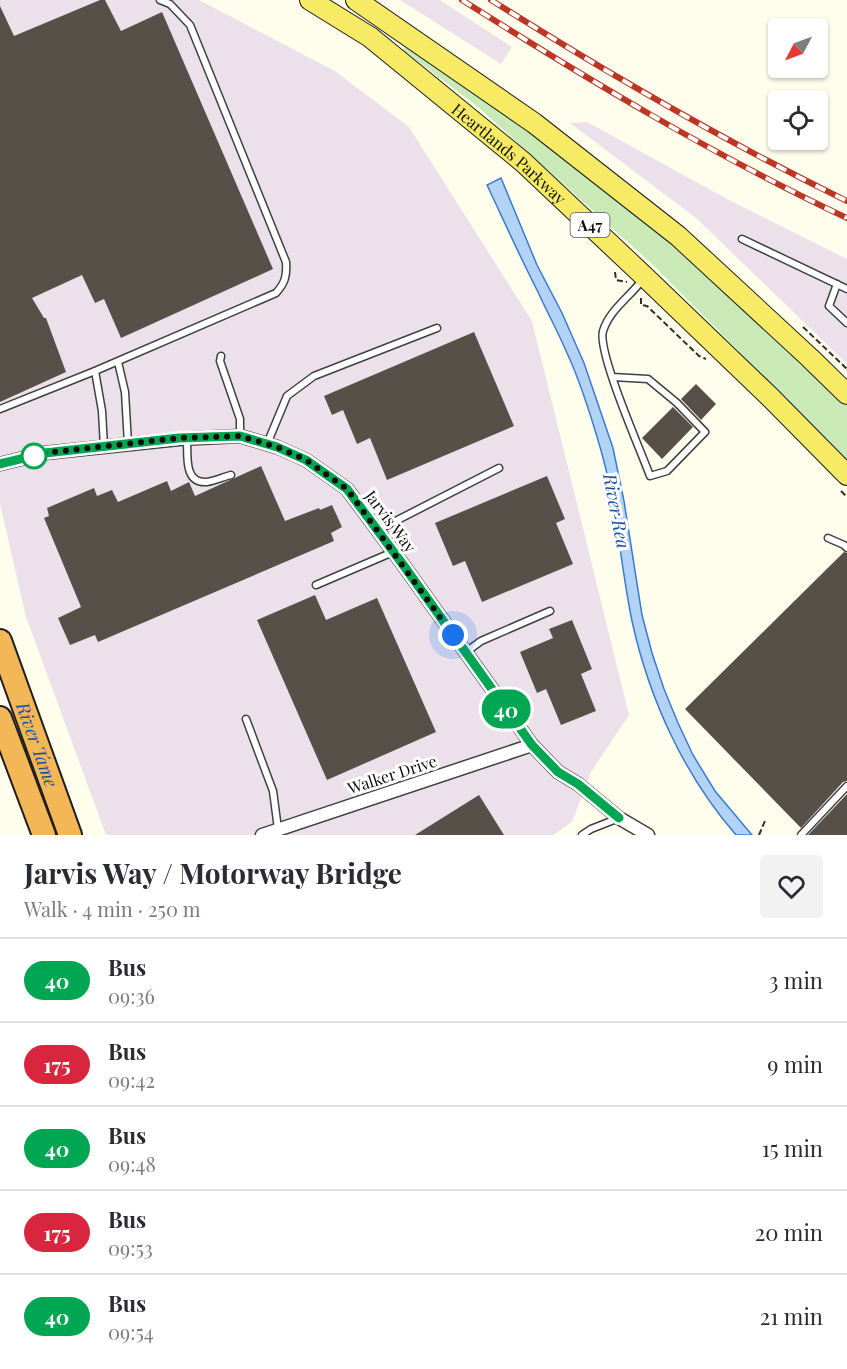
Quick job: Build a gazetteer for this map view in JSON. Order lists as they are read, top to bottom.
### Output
{
  "streets": {
    "main road": ["Heartlands Parkway", "A47"],
    "street": ["Jarvis Way", "Walker Drive"]
  },
  "crossings": [
    ["Jarvis Way", "Walker Drive"]
  ],
  "water": ["River Rea", "River Tame"],
  "lines": ["bus line 40"],
  "north": "bottom left",
  "page": {
    "on_map": "40",
    "heading": ["Jarvis Way / Motorway Bridge", "Walk · 4 min · 250 m"],
    "list": [
      {
        "mark": "40",
        "name": "Bus",
        "note": "09:36",
        "value": "3 min"
      },
      {
        "mark": "175",
        "name": "Bus",
        "note": "09:42",
        "value": "9 min"
      },
      {
        "mark": "40",
        "name": "Bus",
        "note": "09:48",
        "value": "15 min"
      },
      {
        "mark": "175",
        "name": "Bus",
        "note": "09:53",
        "value": "20 min"
      },
      {
        "mark": "40",
        "name": "Bus",
        "note": "09:54",
        "value": "21 min"
      }
    ]
  }
}
